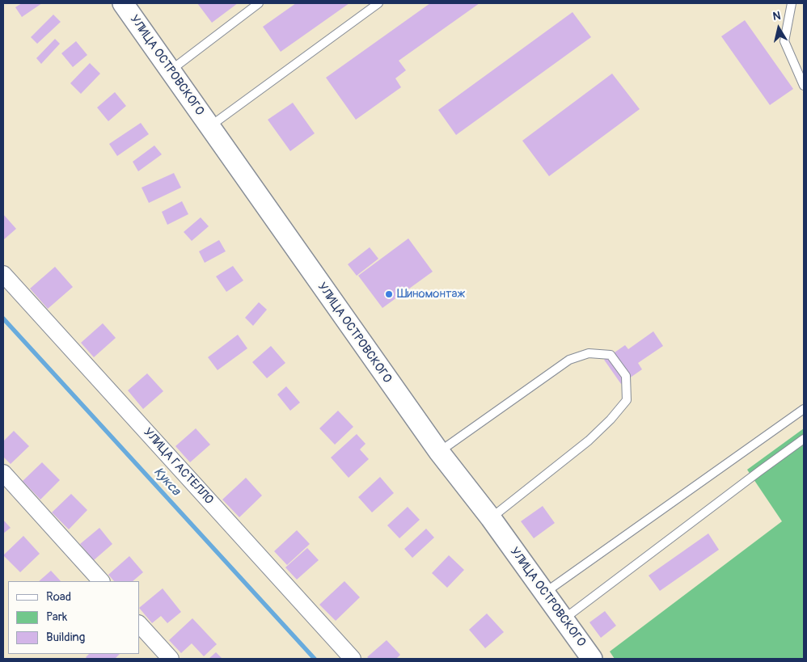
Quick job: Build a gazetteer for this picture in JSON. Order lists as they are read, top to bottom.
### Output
{
  "streets": {
    "street": ["УЛИЦА ОСТРОВСКОГО", "УЛИЦА ГАСТЕЛЛО"]
  },
  "water": ["Кукса"],
  "places": ["Шиномонтаж"],
  "legend": ["Road", "Park", "Building"],
  "north": "top"
}
